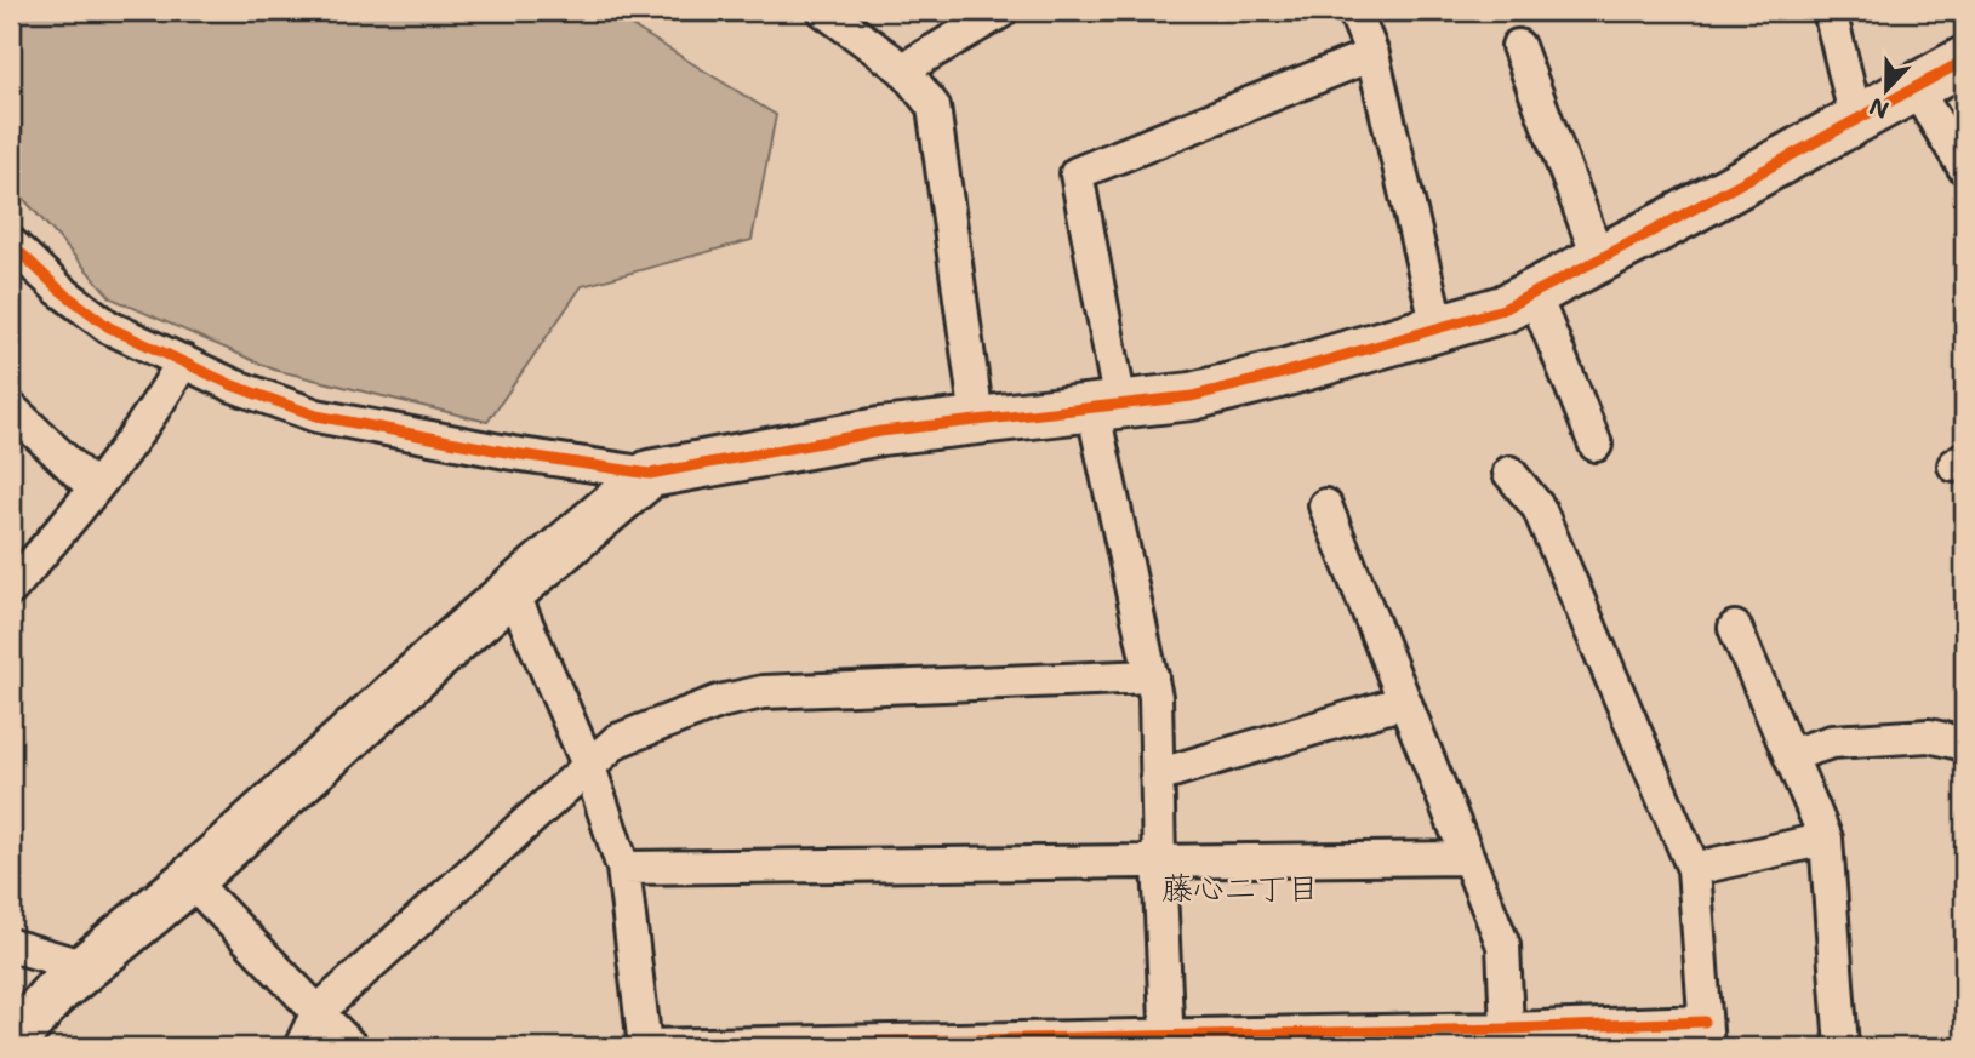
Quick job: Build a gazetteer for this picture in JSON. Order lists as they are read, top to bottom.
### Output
{
  "districts": ["藤心二丁目"],
  "north": "bottom"
}
